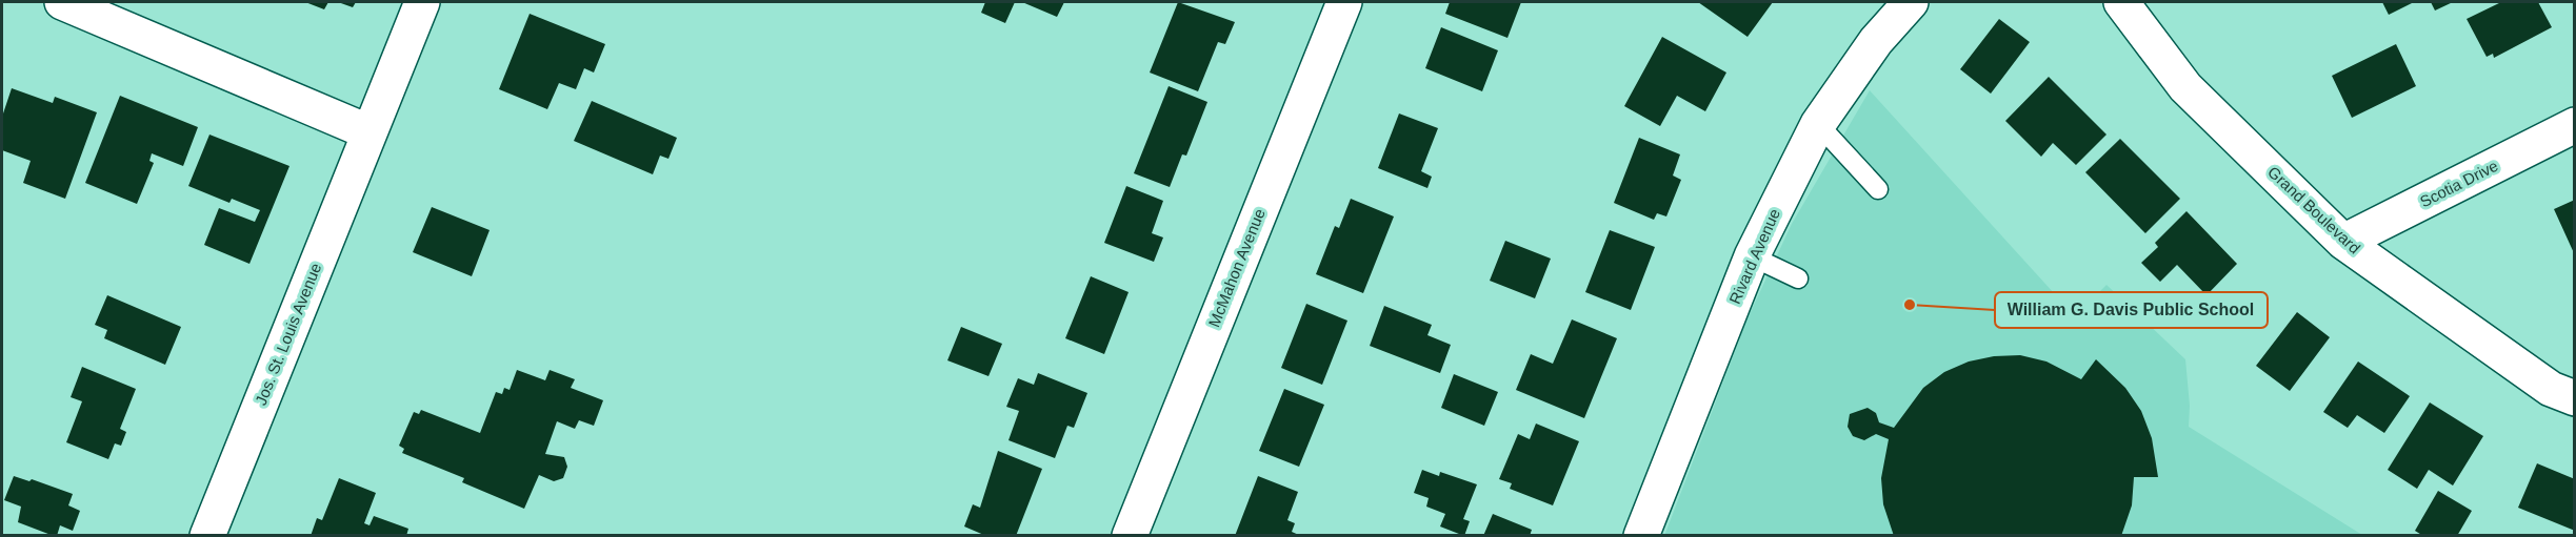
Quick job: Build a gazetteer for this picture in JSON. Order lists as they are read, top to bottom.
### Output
{
  "streets": {
    "street": [
      "Scotia Drive",
      "Grand Boulevard",
      "Rivard Avenue",
      "McMahon Avenue",
      "Jos. St. Louis Avenue"
    ]
  },
  "crossings": [
    ["Scotia Drive", "Grand Boulevard"]
  ],
  "places": ["William G. Davis Public School"]
}
